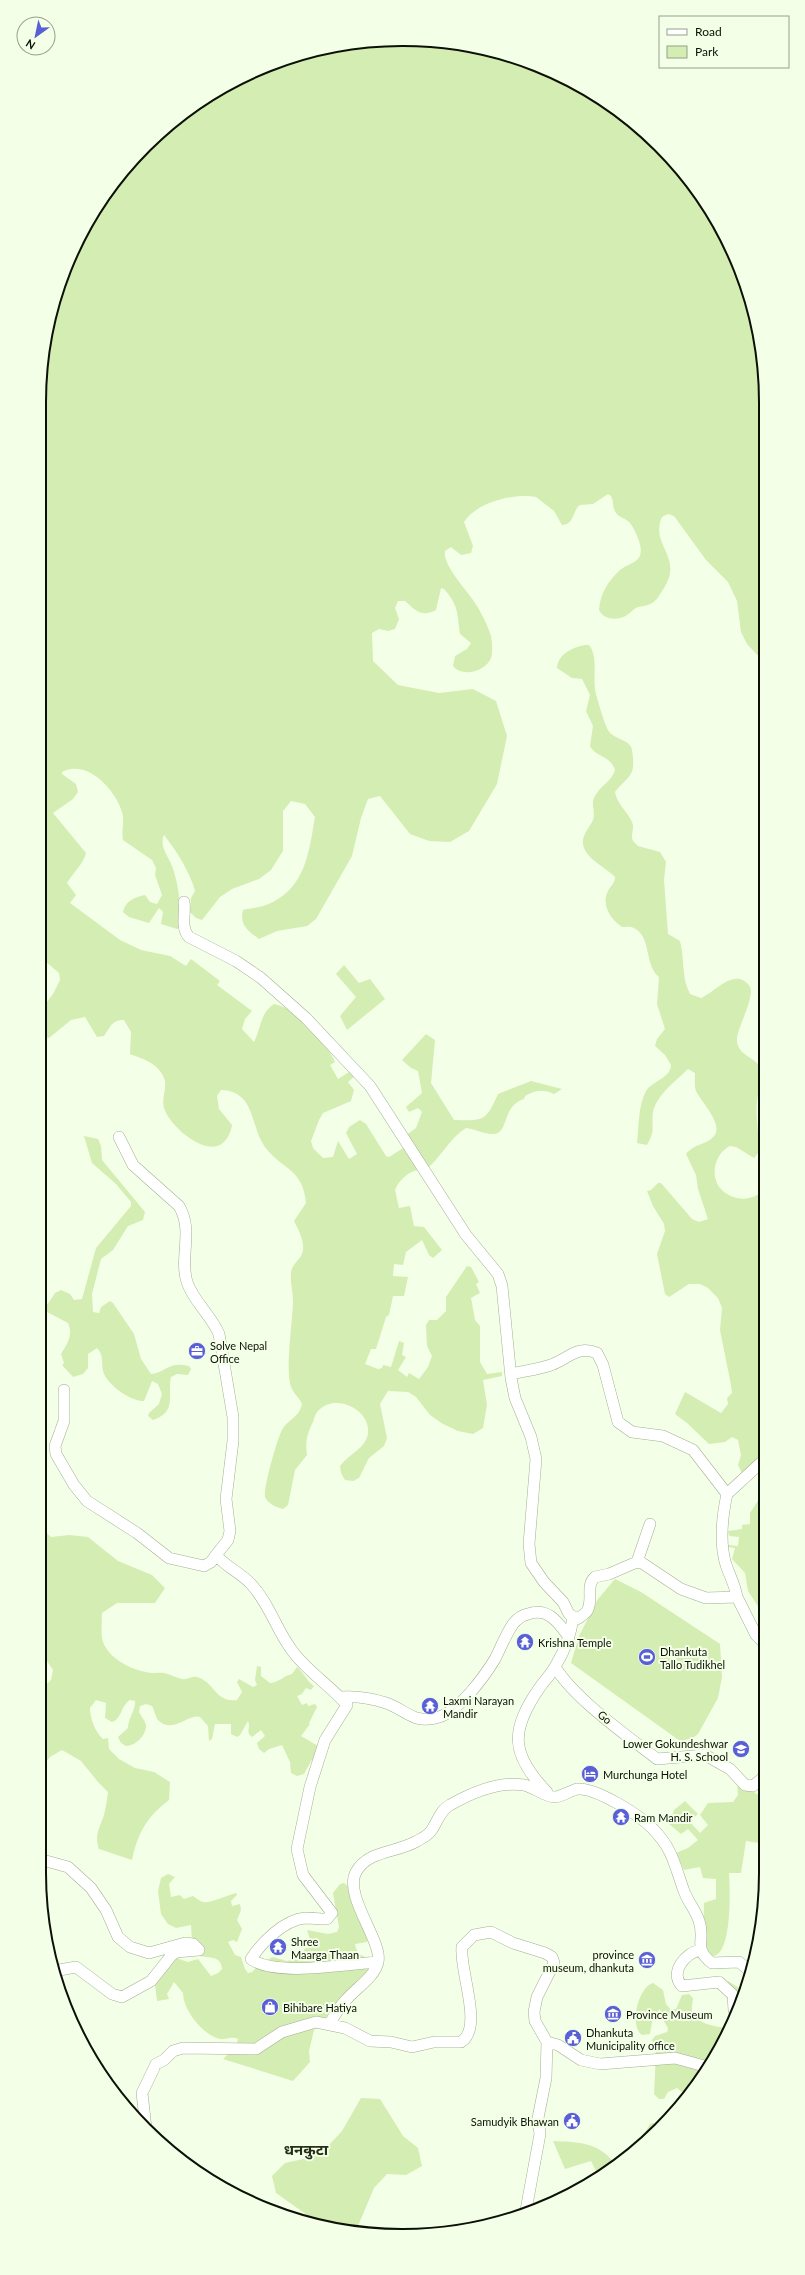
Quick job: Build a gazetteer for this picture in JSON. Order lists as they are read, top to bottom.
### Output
{
  "streets": {
    "street": ["Go"]
  },
  "districts": ["धनकुटा"],
  "places": {
    "office": ["Solve Nepal Office"],
    "temple": [
      "Krishna Temple",
      "Laxmi Narayan Mandir",
      "Ram Mandir",
      "Shree Maarga Thaan"
    ],
    "sports": ["Dhankuta Tallo Tudikhel"],
    "school or university": ["Lower Gokundeshwar H. S. School"],
    "hotel": ["Murchunga Hotel"],
    "museum": ["province museum, dhankuta", "Province Museum"],
    "shop": ["Bihibare Hatiya"],
    "public building": ["Dhankuta Municipality office", "Samudyik Bhawan"]
  },
  "legend": ["Road", "Park"],
  "north": "bottom left"
}
